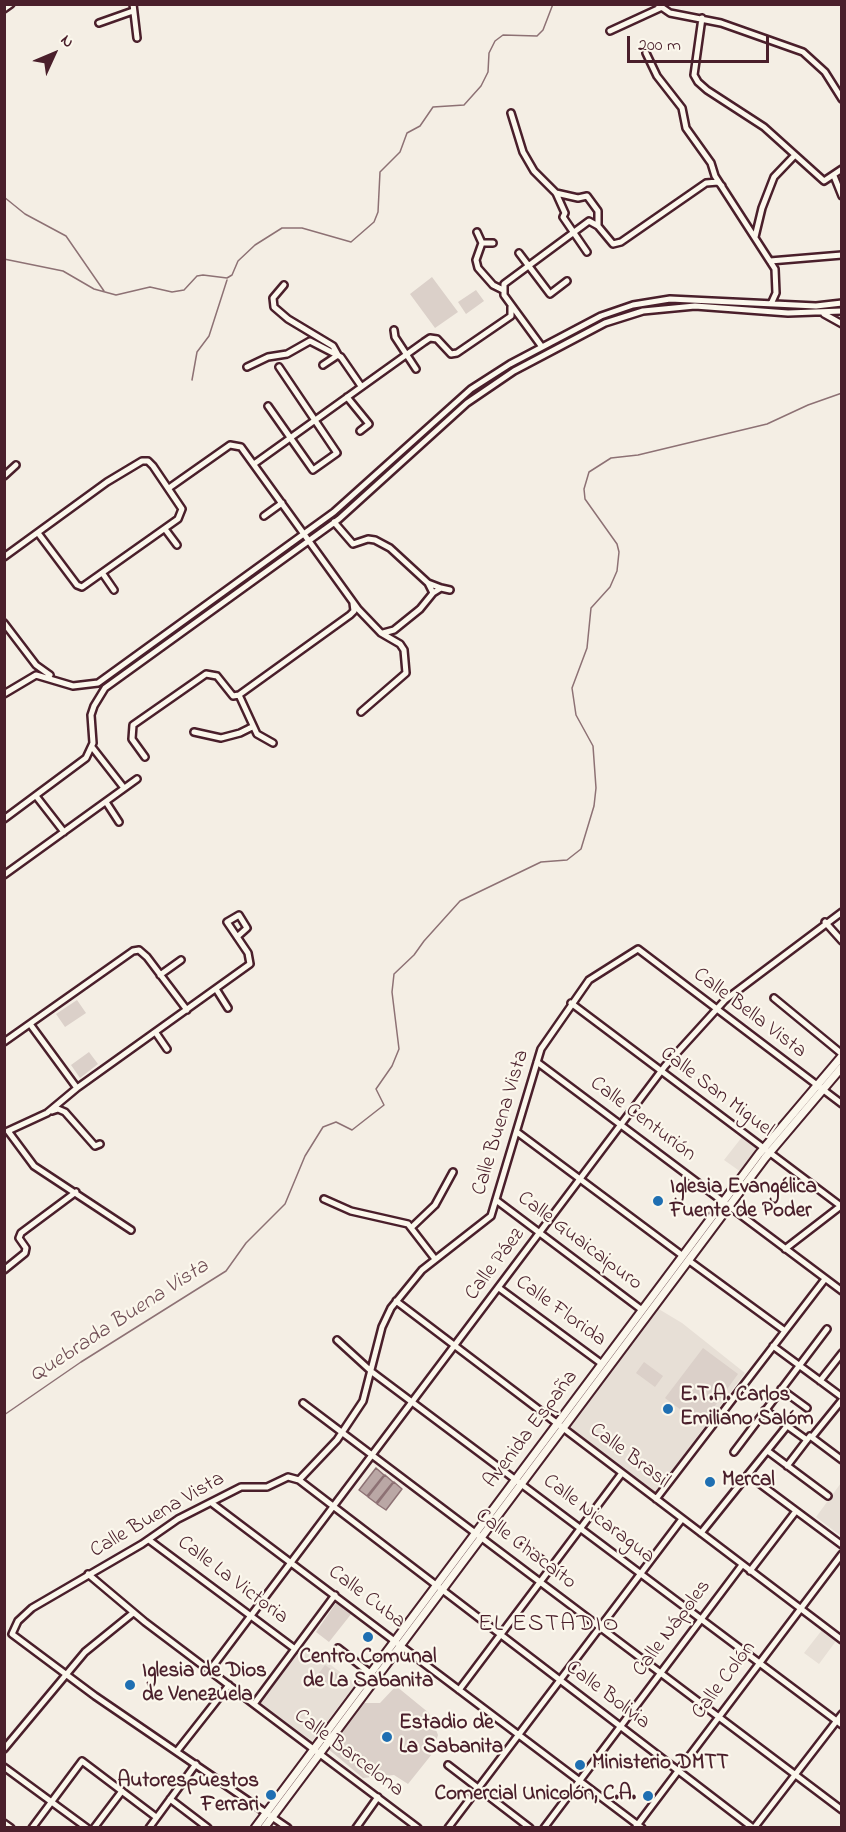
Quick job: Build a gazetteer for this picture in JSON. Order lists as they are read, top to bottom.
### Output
{
  "streets": {
    "main road": ["Avenida España"],
    "street": [
      "Calle Bella Vista",
      "Calle San Miguel",
      "Calle Centurión",
      "Calle Buena Vista",
      "Calle Guaicaipuro",
      "Calle Páez",
      "Calle Florida",
      "Calle Brasil",
      "Calle Nicaragua",
      "Calle Chacaíto",
      "Calle La Victoria",
      "Calle Cuba",
      "Calle Nápoles",
      "Calle Colón",
      "Calle Bolivia",
      "Calle Barcelona"
    ]
  },
  "crossings": [
    ["Calle Bella Vista", "Calle Buena Vista"],
    ["Calle Bella Vista", "Calle Páez"],
    ["Calle Bella Vista", "Avenida España"],
    ["Calle San Miguel", "Calle Buena Vista"],
    ["Calle San Miguel", "Calle Páez"],
    ["Calle San Miguel", "Avenida España"],
    ["Calle Centurión", "Calle Buena Vista"],
    ["Calle Centurión", "Calle Páez"],
    ["Calle Centurión", "Avenida España"],
    ["Calle Buena Vista", "Calle Guaicaipuro"],
    ["Calle Buena Vista", "Calle Brasil"],
    ["Calle Buena Vista", "Calle Nicaragua"],
    ["Calle Buena Vista", "Calle Chacaíto"],
    ["Calle Buena Vista", "Calle La Victoria"],
    ["Calle Buena Vista", "Calle Cuba"],
    ["Calle Buena Vista", "Calle Bolivia"],
    ["Calle Buena Vista", "Calle Barcelona"],
    ["Calle Guaicaipuro", "Calle Páez"],
    ["Calle Guaicaipuro", "Avenida España"],
    ["Calle Páez", "Calle Florida"],
    ["Calle Páez", "Calle Brasil"],
    ["Calle Páez", "Calle Nicaragua"],
    ["Calle Páez", "Calle Chacaíto"],
    ["Calle Páez", "Calle La Victoria"],
    ["Calle Páez", "Calle Cuba"],
    ["Calle Páez", "Calle Bolivia"],
    ["Calle Páez", "Calle Barcelona"],
    ["Calle Florida", "Avenida España"],
    ["Avenida España", "Calle Brasil"],
    ["Avenida España", "Calle Nicaragua"],
    ["Avenida España", "Calle Chacaíto"],
    ["Avenida España", "Calle Cuba"],
    ["Avenida España", "Calle Bolivia"],
    ["Avenida España", "Calle Barcelona"],
    ["Calle Brasil", "Calle Nápoles"],
    ["Calle Brasil", "Calle Colón"],
    ["Calle Nicaragua", "Calle Nápoles"],
    ["Calle Nicaragua", "Calle Colón"],
    ["Calle Chacaíto", "Calle Nápoles"],
    ["Calle Chacaíto", "Calle Colón"],
    ["Calle Cuba", "Calle Nápoles"],
    ["Calle Cuba", "Calle Colón"],
    ["Calle Nápoles", "Calle Bolivia"],
    ["Calle Colón", "Calle Bolivia"]
  ],
  "districts": ["EL ESTADIO"],
  "water": ["Quebrada Buena Vista"],
  "places": [
    "Iglesia Evangélica Fuente de Poder",
    "E.T.A. Carlos Emiliano Salóm",
    "Mercal",
    "Centro Comunal de La Sabanita",
    "Iglesia de Dios de Venezuela",
    "Estadio de La Sabanita",
    "Ministerio DMTT",
    "Autorespuestos Ferrari",
    "Comercial Unicolón, C.A."
  ],
  "scale_bar": "200 m",
  "north": "top right"
}
